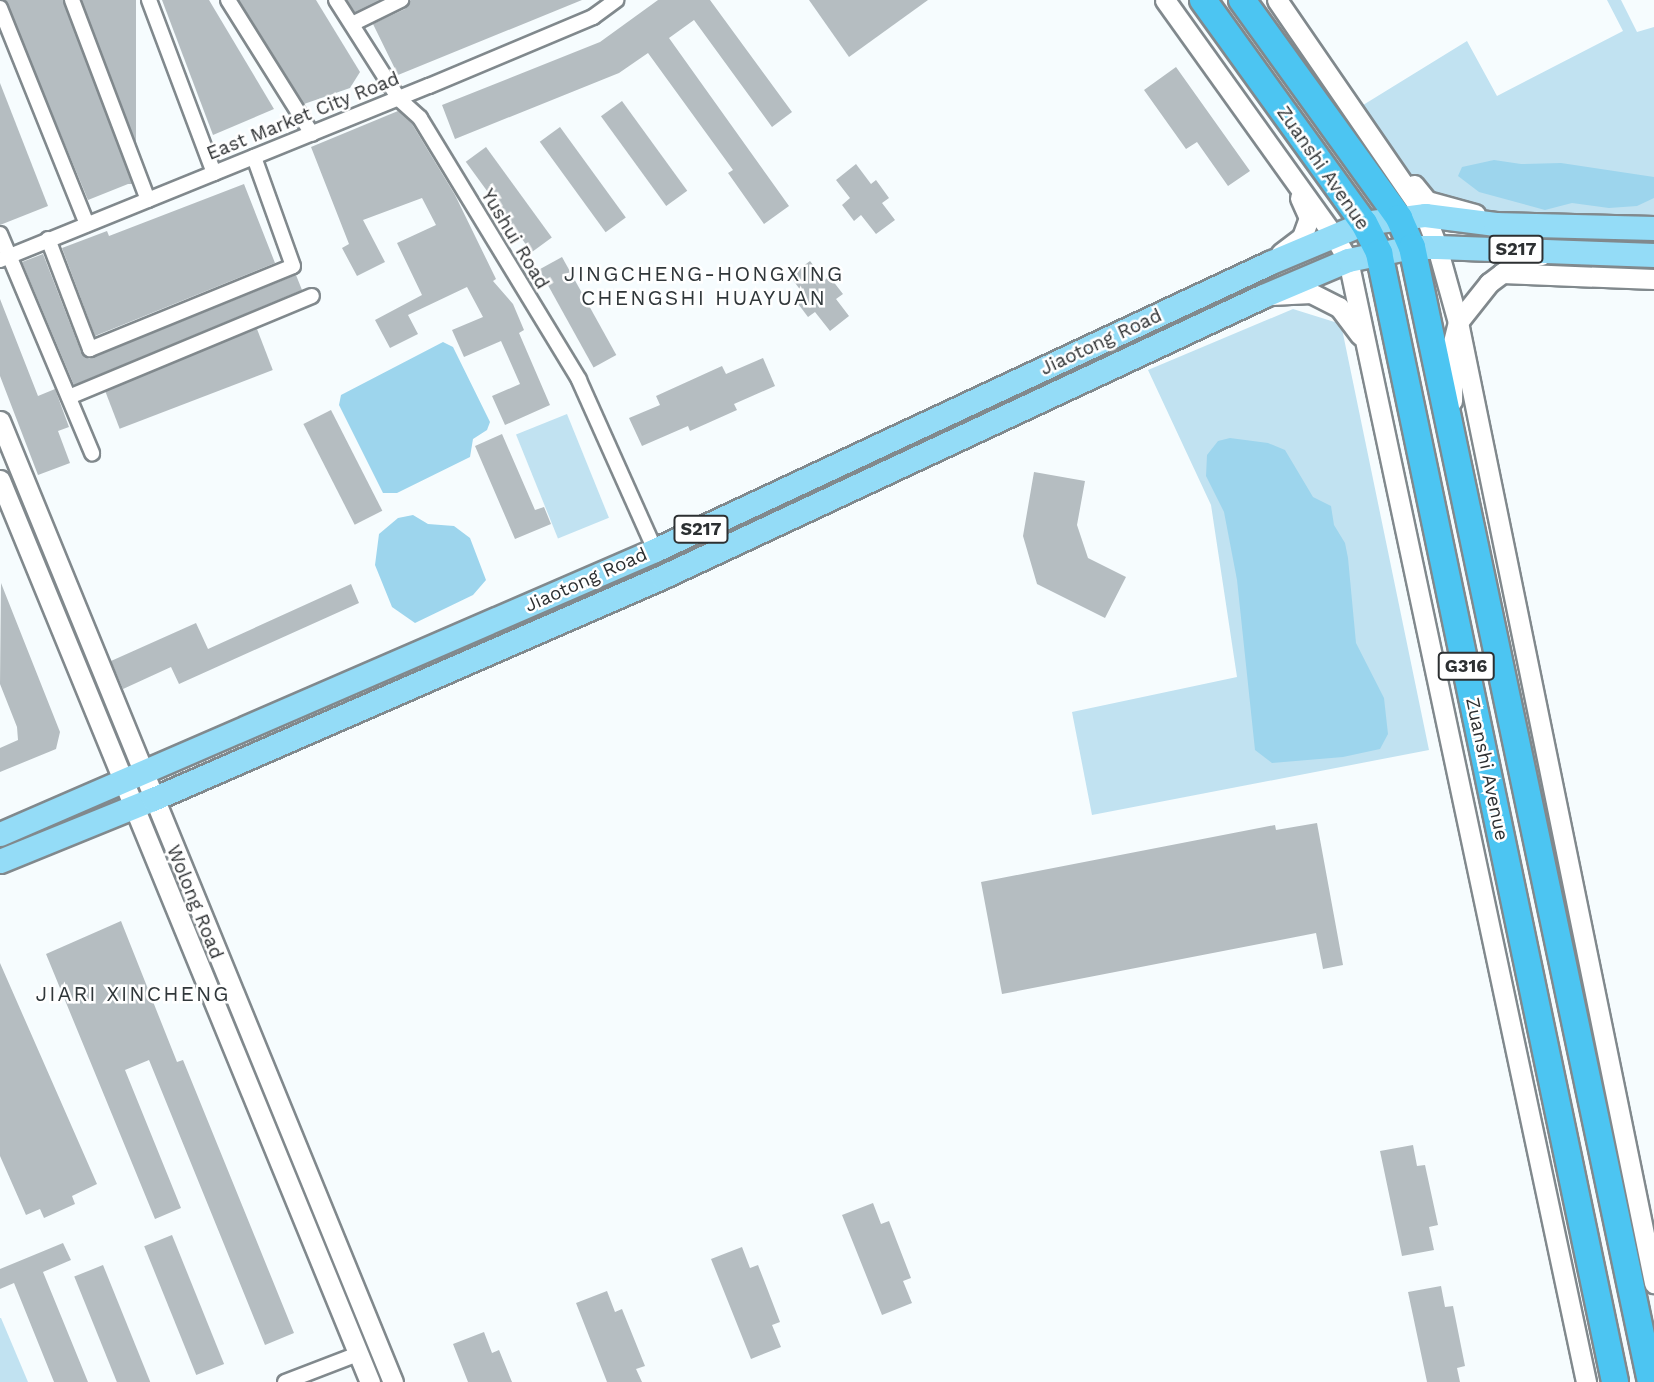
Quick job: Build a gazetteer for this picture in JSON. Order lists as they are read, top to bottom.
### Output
{
  "streets": {
    "highway": ["Zuanshi Avenue", "G316"],
    "main road": ["S217", "Jiaotong Road"],
    "street": ["East Market City Road", "Yushui Road", "Wolong Road"]
  },
  "crossings": [
    ["East Market City Road", "Yushui Road"],
    ["Zuanshi Avenue", "S217"],
    ["Zuanshi Avenue", "Jiaotong Road"],
    ["Yushui Road", "Jiaotong Road"],
    ["S217", "Jiaotong Road"],
    ["Jiaotong Road", "Wolong Road"]
  ],
  "districts": ["JINGCHENG-HONGXING CHENGSHI HUAYUAN", "JIARI XINCHENG"]
}
